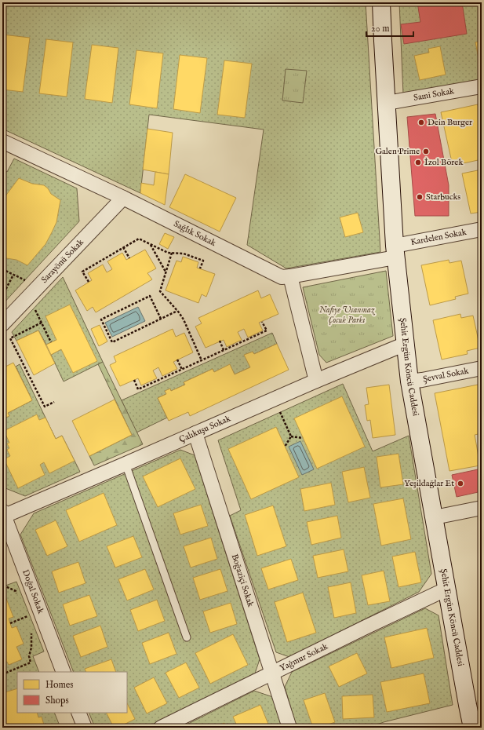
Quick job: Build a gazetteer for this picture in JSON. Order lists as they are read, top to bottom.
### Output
{
  "streets": {
    "street": [
      "Sami Sokak",
      "Sağlık Sokak",
      "Kardelen Sokak",
      "Sarayönü Sokak",
      "Şehit Ergün Köncü Caddesi",
      "Şevval Sokak",
      "Çalıkuşu Sokak",
      "Boğaziçi Sokak",
      "Doğal Sokak",
      "Yağmur Sokak"
    ]
  },
  "crossings": [
    ["Sami Sokak", "Şehit Ergün Köncü Caddesi"],
    ["Sağlık Sokak", "Kardelen Sokak"],
    ["Sağlık Sokak", "Sarayönü Sokak"],
    ["Sağlık Sokak", "Şehit Ergün Köncü Caddesi"],
    ["Kardelen Sokak", "Şehit Ergün Köncü Caddesi"],
    ["Şehit Ergün Köncü Caddesi", "Şevval Sokak"],
    ["Şehit Ergün Köncü Caddesi", "Çalıkuşu Sokak"],
    ["Şehit Ergün Köncü Caddesi", "Yağmur Sokak"],
    ["Çalıkuşu Sokak", "Boğaziçi Sokak"],
    ["Çalıkuşu Sokak", "Doğal Sokak"],
    ["Boğaziçi Sokak", "Yağmur Sokak"]
  ],
  "parks": ["Nafiye Usanmaz Çocuk Parkı"],
  "places": [
    "Dein Burger",
    "Galen Prime",
    "İzol Börek",
    "Starbucks",
    "Yeşildağlar Et"
  ],
  "legend": ["Homes", "Shops"],
  "scale_bar": "20 m"
}
